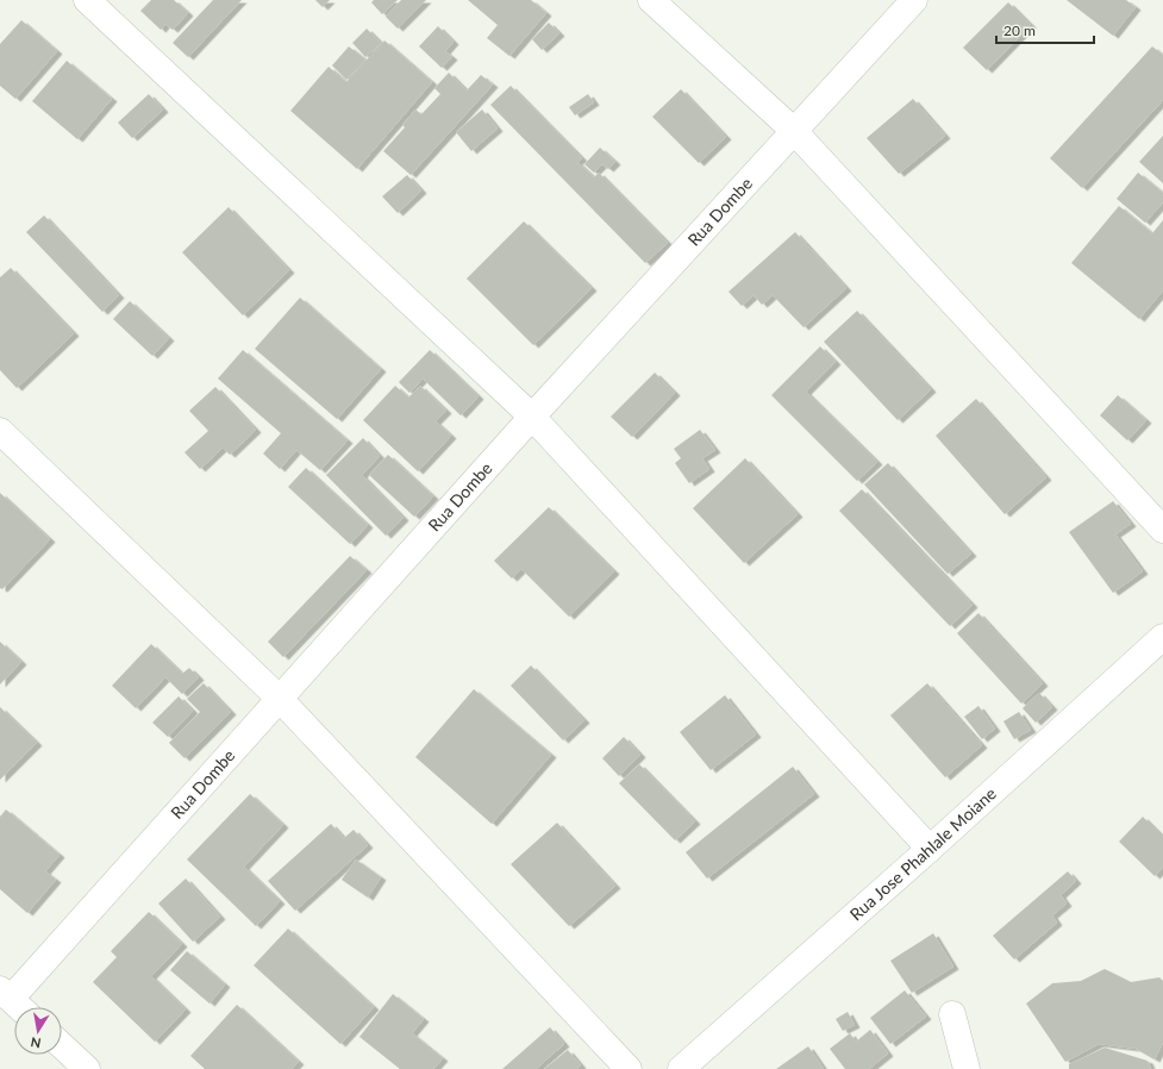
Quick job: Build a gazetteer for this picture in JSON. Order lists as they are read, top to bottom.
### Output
{
  "streets": {
    "street": ["Rua Dombe", "Rua Jose Phahlale Moiane"]
  },
  "scale_bar": "20 m",
  "north": "bottom"
}
